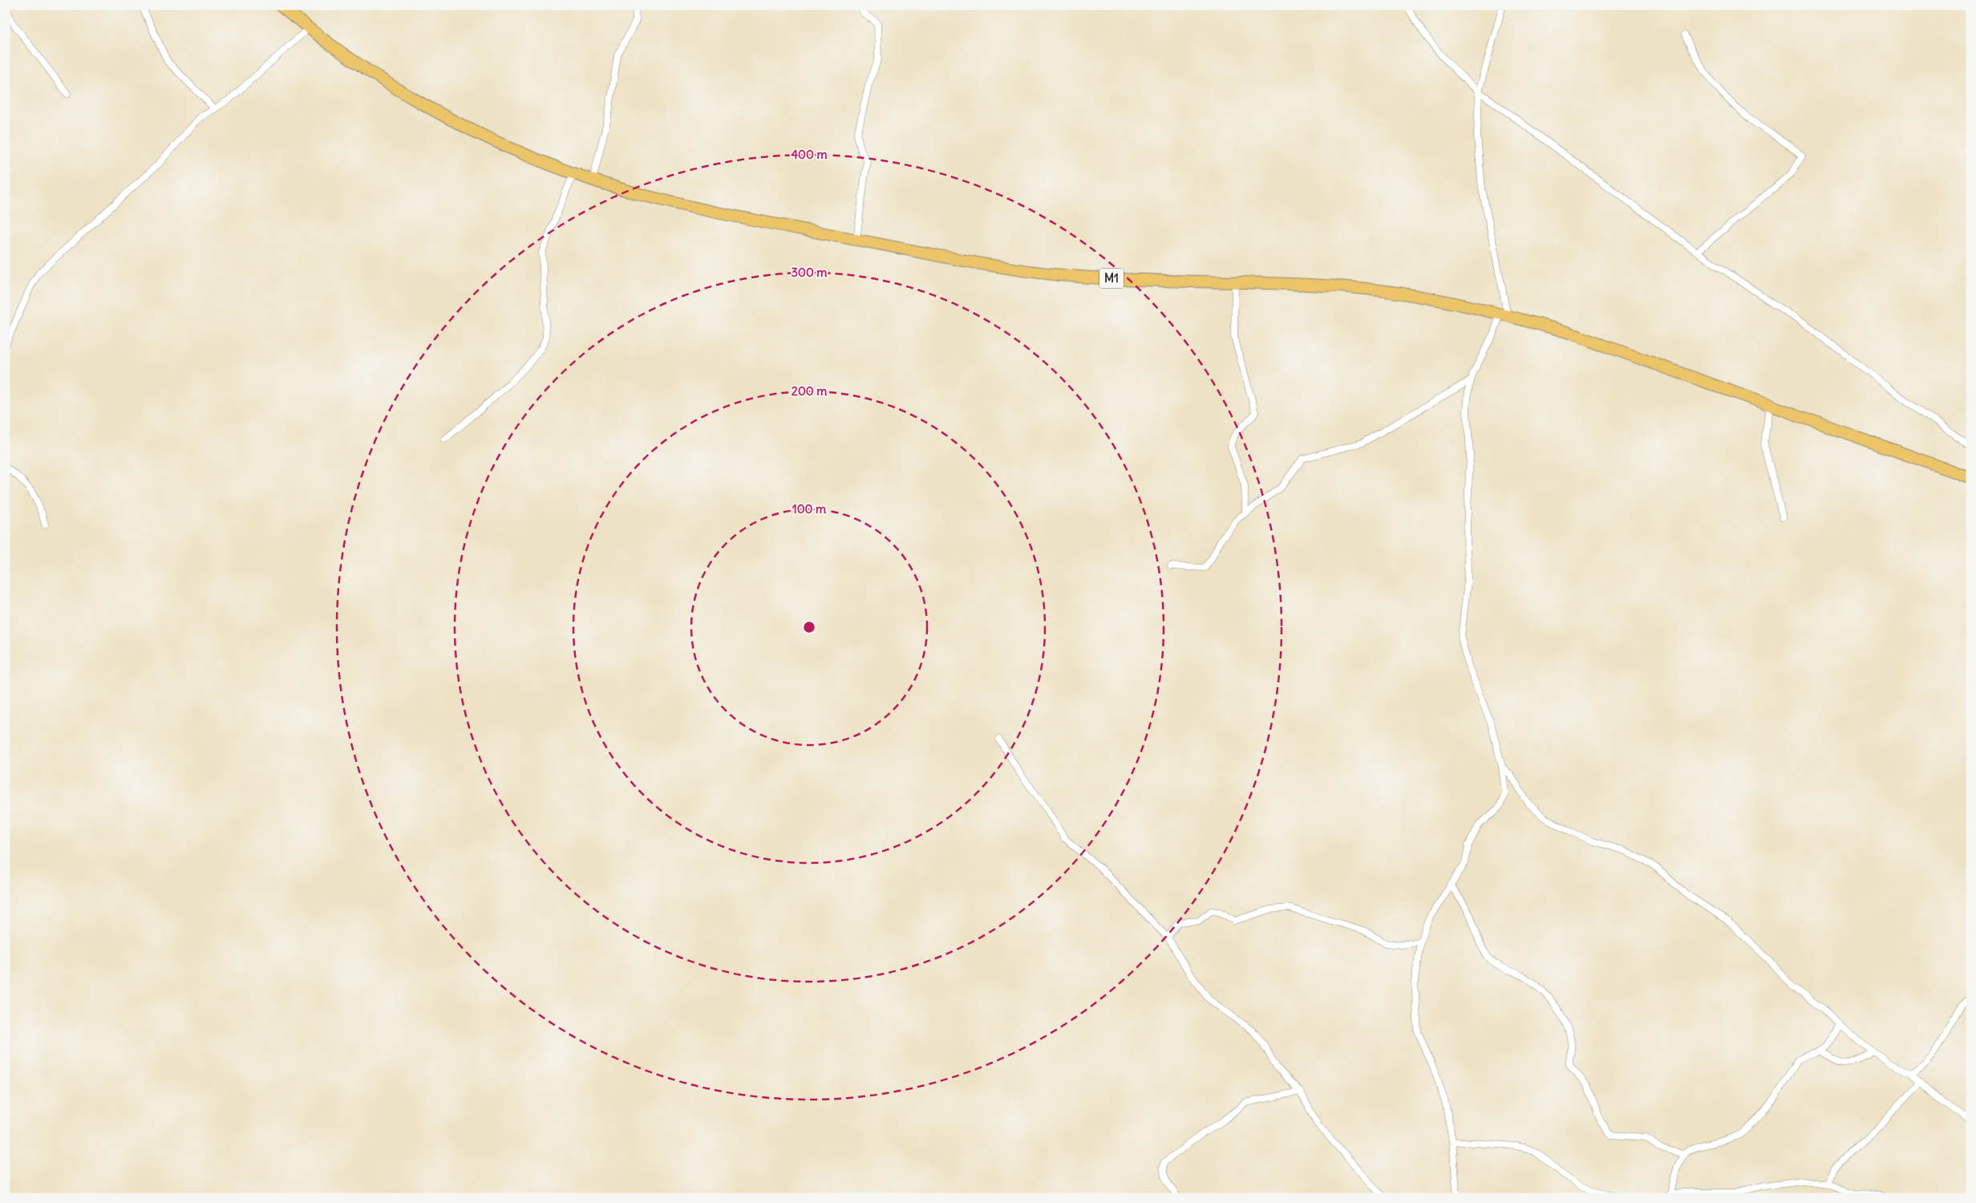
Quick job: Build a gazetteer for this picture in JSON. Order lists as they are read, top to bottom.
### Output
{
  "streets": {
    "highway": ["M1"]
  },
  "rings": [
    "400 m",
    "300 m",
    "200 m",
    "100 m"
  ]
}
